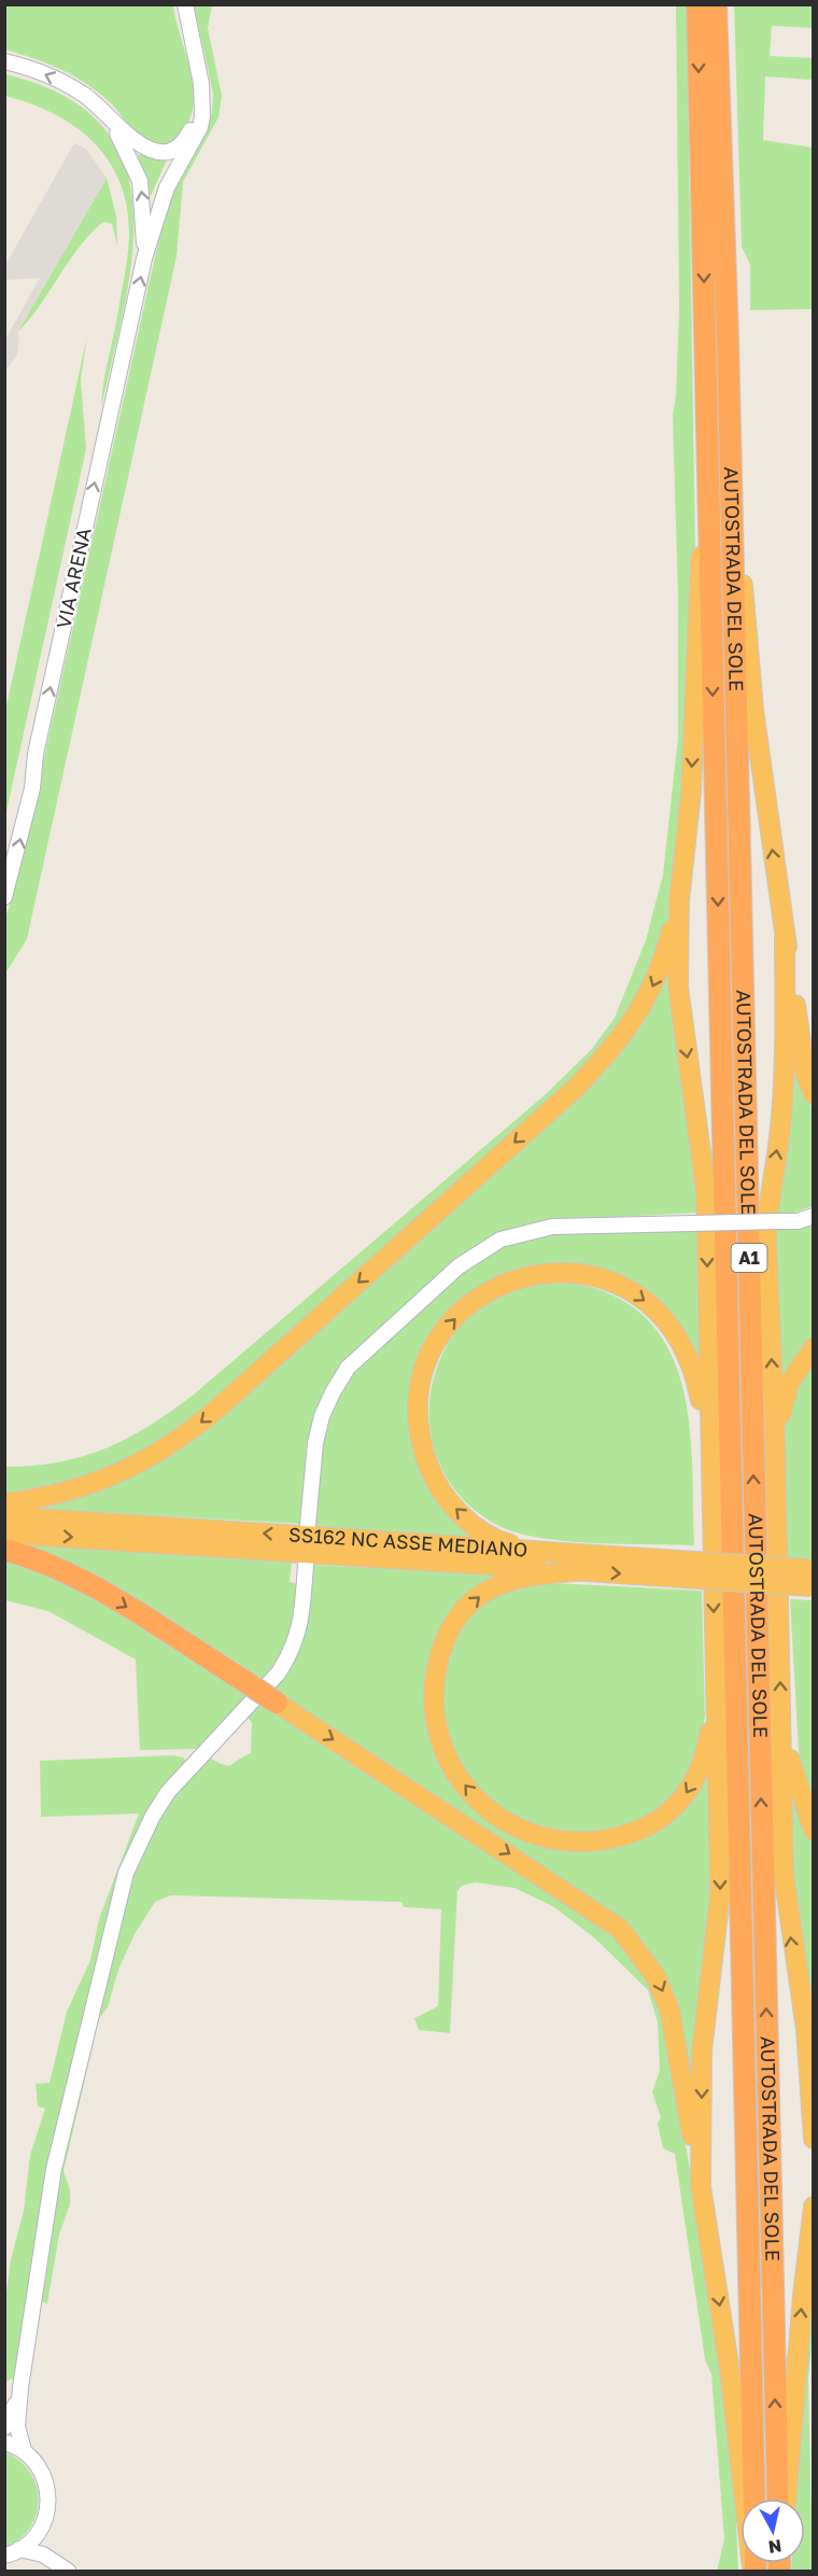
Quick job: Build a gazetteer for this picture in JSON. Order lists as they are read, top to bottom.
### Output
{
  "streets": {
    "highway": ["AUTOSTRADA DEL SOLE", "A1", "SS162 NC ASSE MEDIANO"],
    "street": ["VIA ARENA"]
  },
  "one_way": ["VIA ARENA"],
  "north": "bottom"
}
